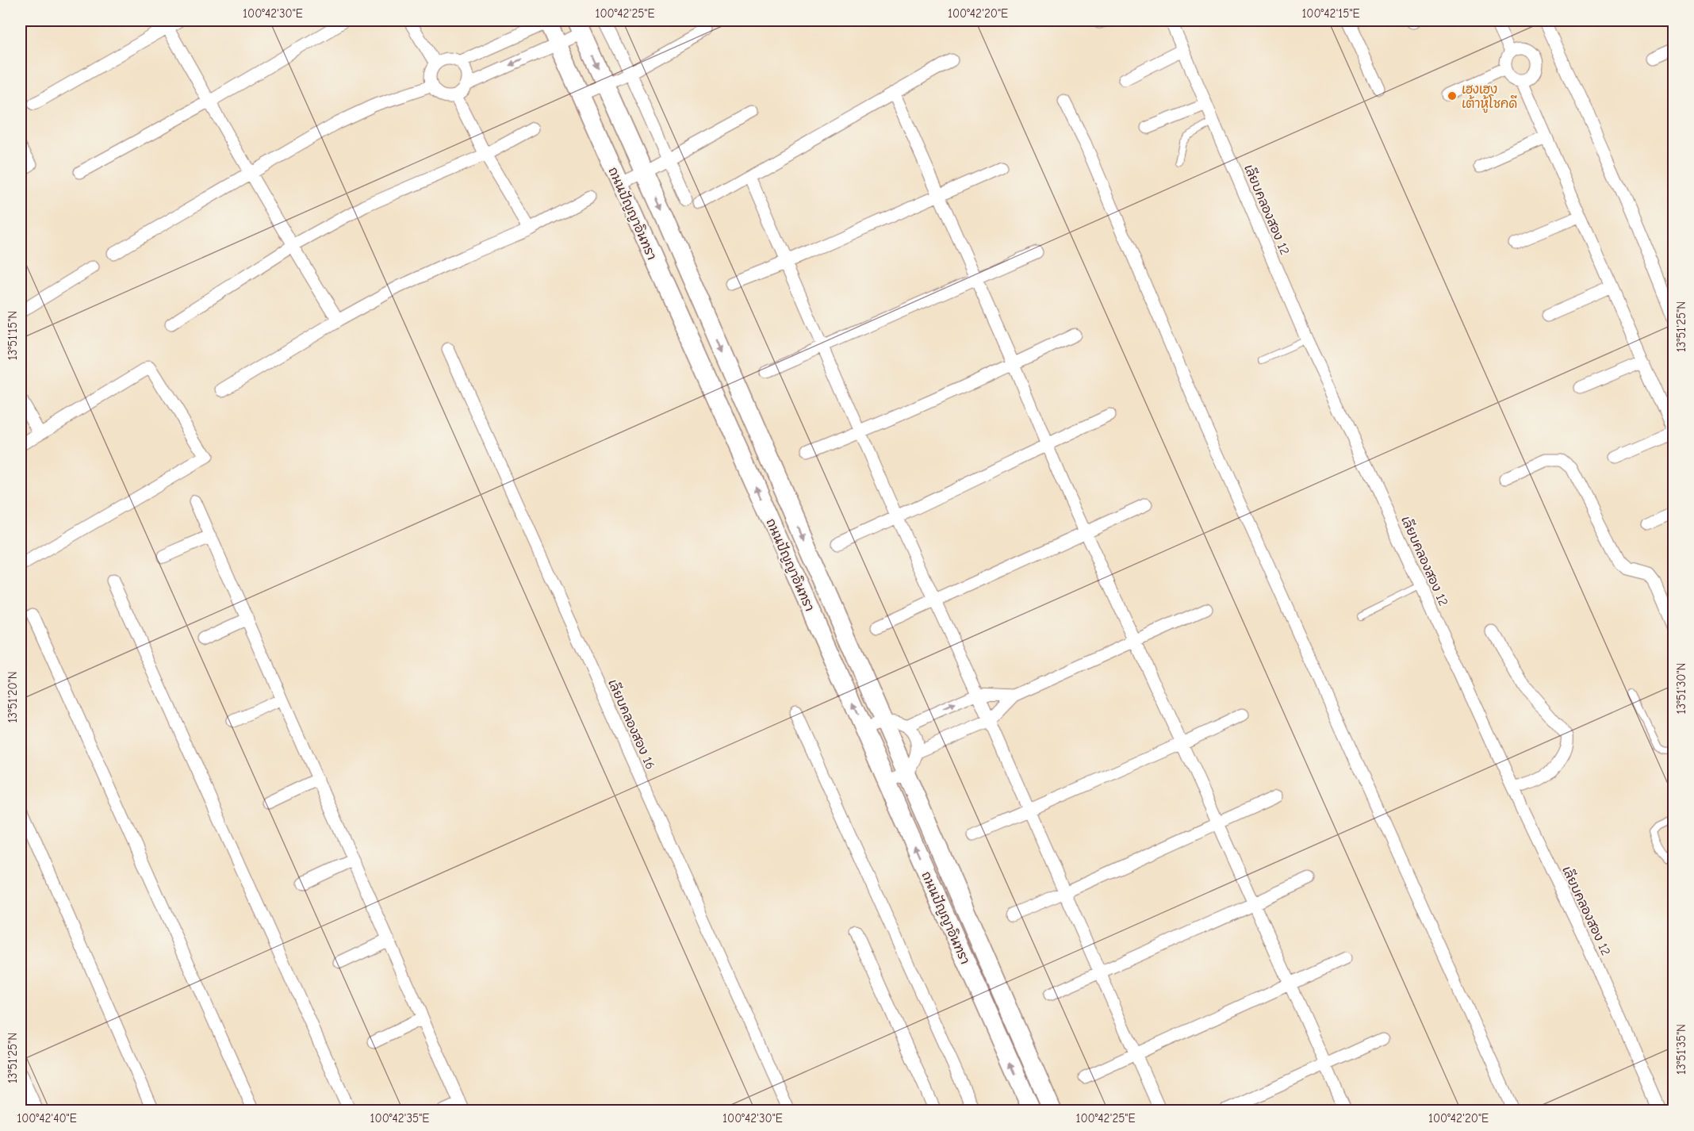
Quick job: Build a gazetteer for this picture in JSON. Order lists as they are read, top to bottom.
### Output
{
  "streets": {
    "street": ["เลียบคลองสอง 12", "ถนนปัญญาอินทรา", "เลียบคลองสอง 16"]
  },
  "places": ["เฮงเฮง เต้าหู้โชคดี"],
  "coordinates": [
    "100°42'30\"E",
    "100°42'25\"E",
    "100°42'20\"E",
    "100°42'15\"E",
    "13°51'25\"N",
    "13°51'15\"N",
    "13°51'30\"N",
    "13°51'20\"N",
    "13°51'35\"N",
    "100°42'40\"E",
    "100°42'35\"E"
  ]
}
